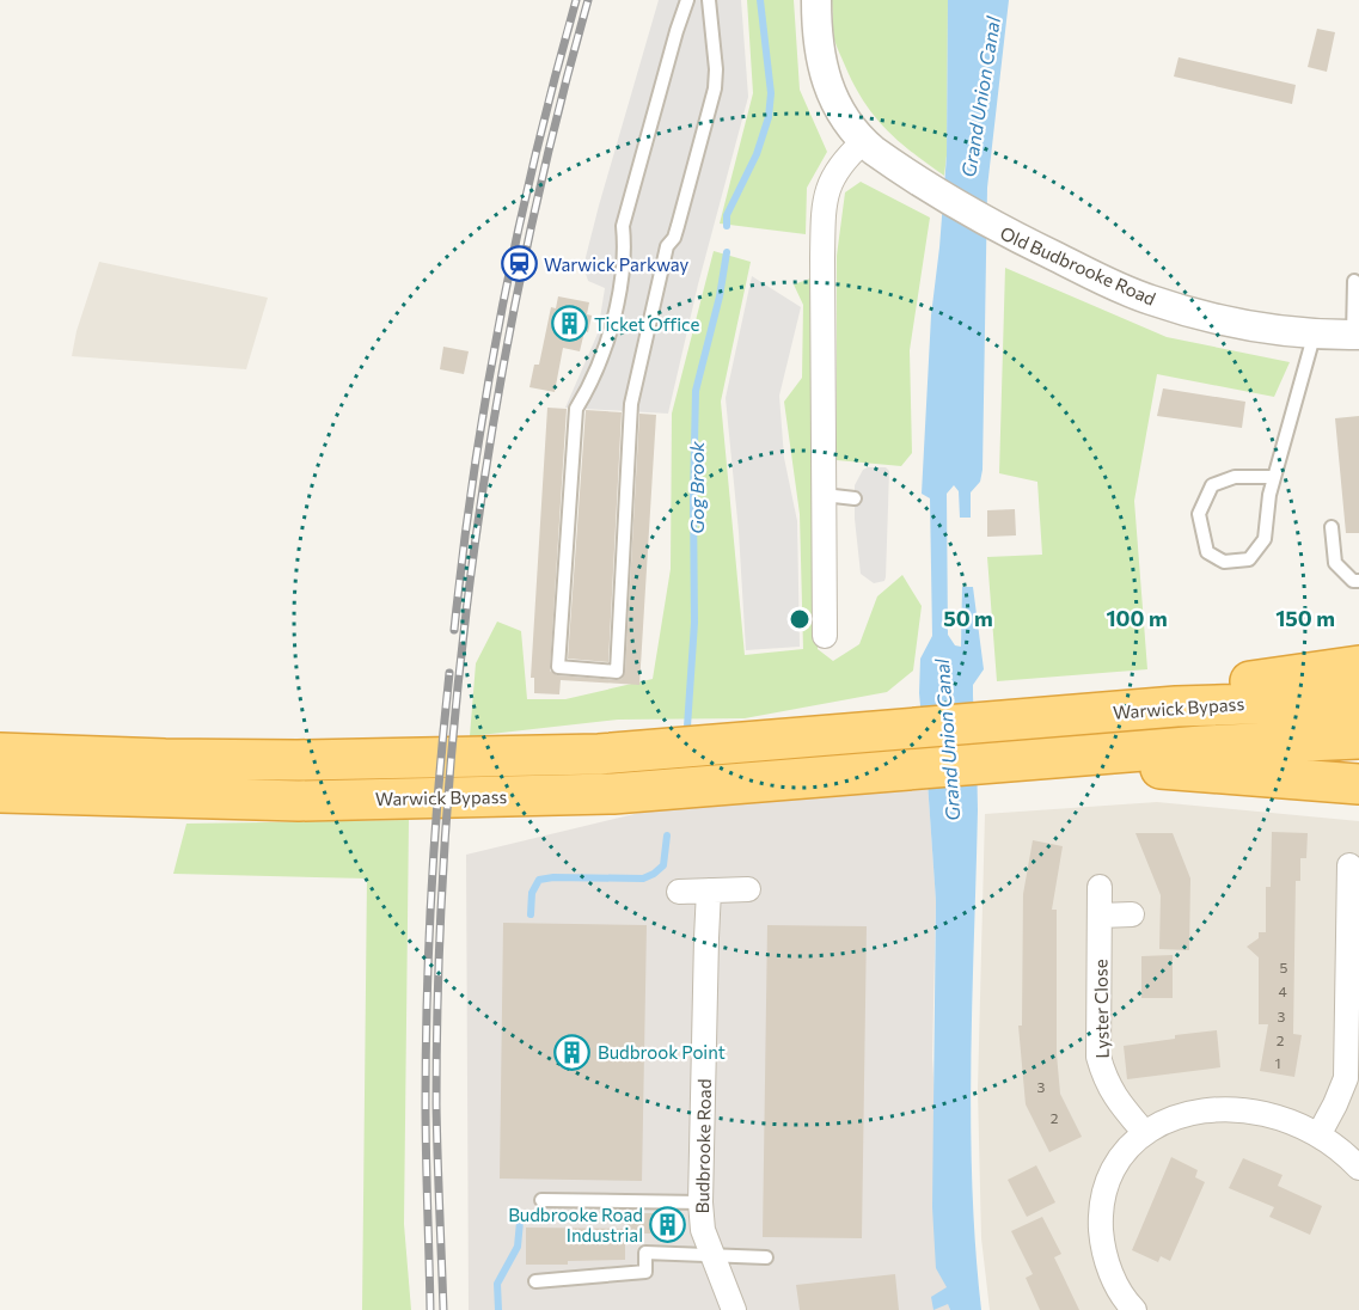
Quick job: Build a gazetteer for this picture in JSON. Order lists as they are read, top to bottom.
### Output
{
  "streets": {
    "highway": ["Warwick Bypass"],
    "street": ["Old Budbrooke Road", "Lyster Close", "Budbrooke Road"]
  },
  "water": ["Grand Union Canal", "Gog Brook"],
  "places": {
    "station": ["Warwick Parkway"],
    "building": ["Ticket Office", "Budbrook Point", "Budbrooke Road Industrial"]
  },
  "house_numbers": [
    "5",
    "4",
    "3",
    "2",
    "1",
    "3",
    "2"
  ],
  "rings": ["50 m", "100 m", "150 m"]
}
